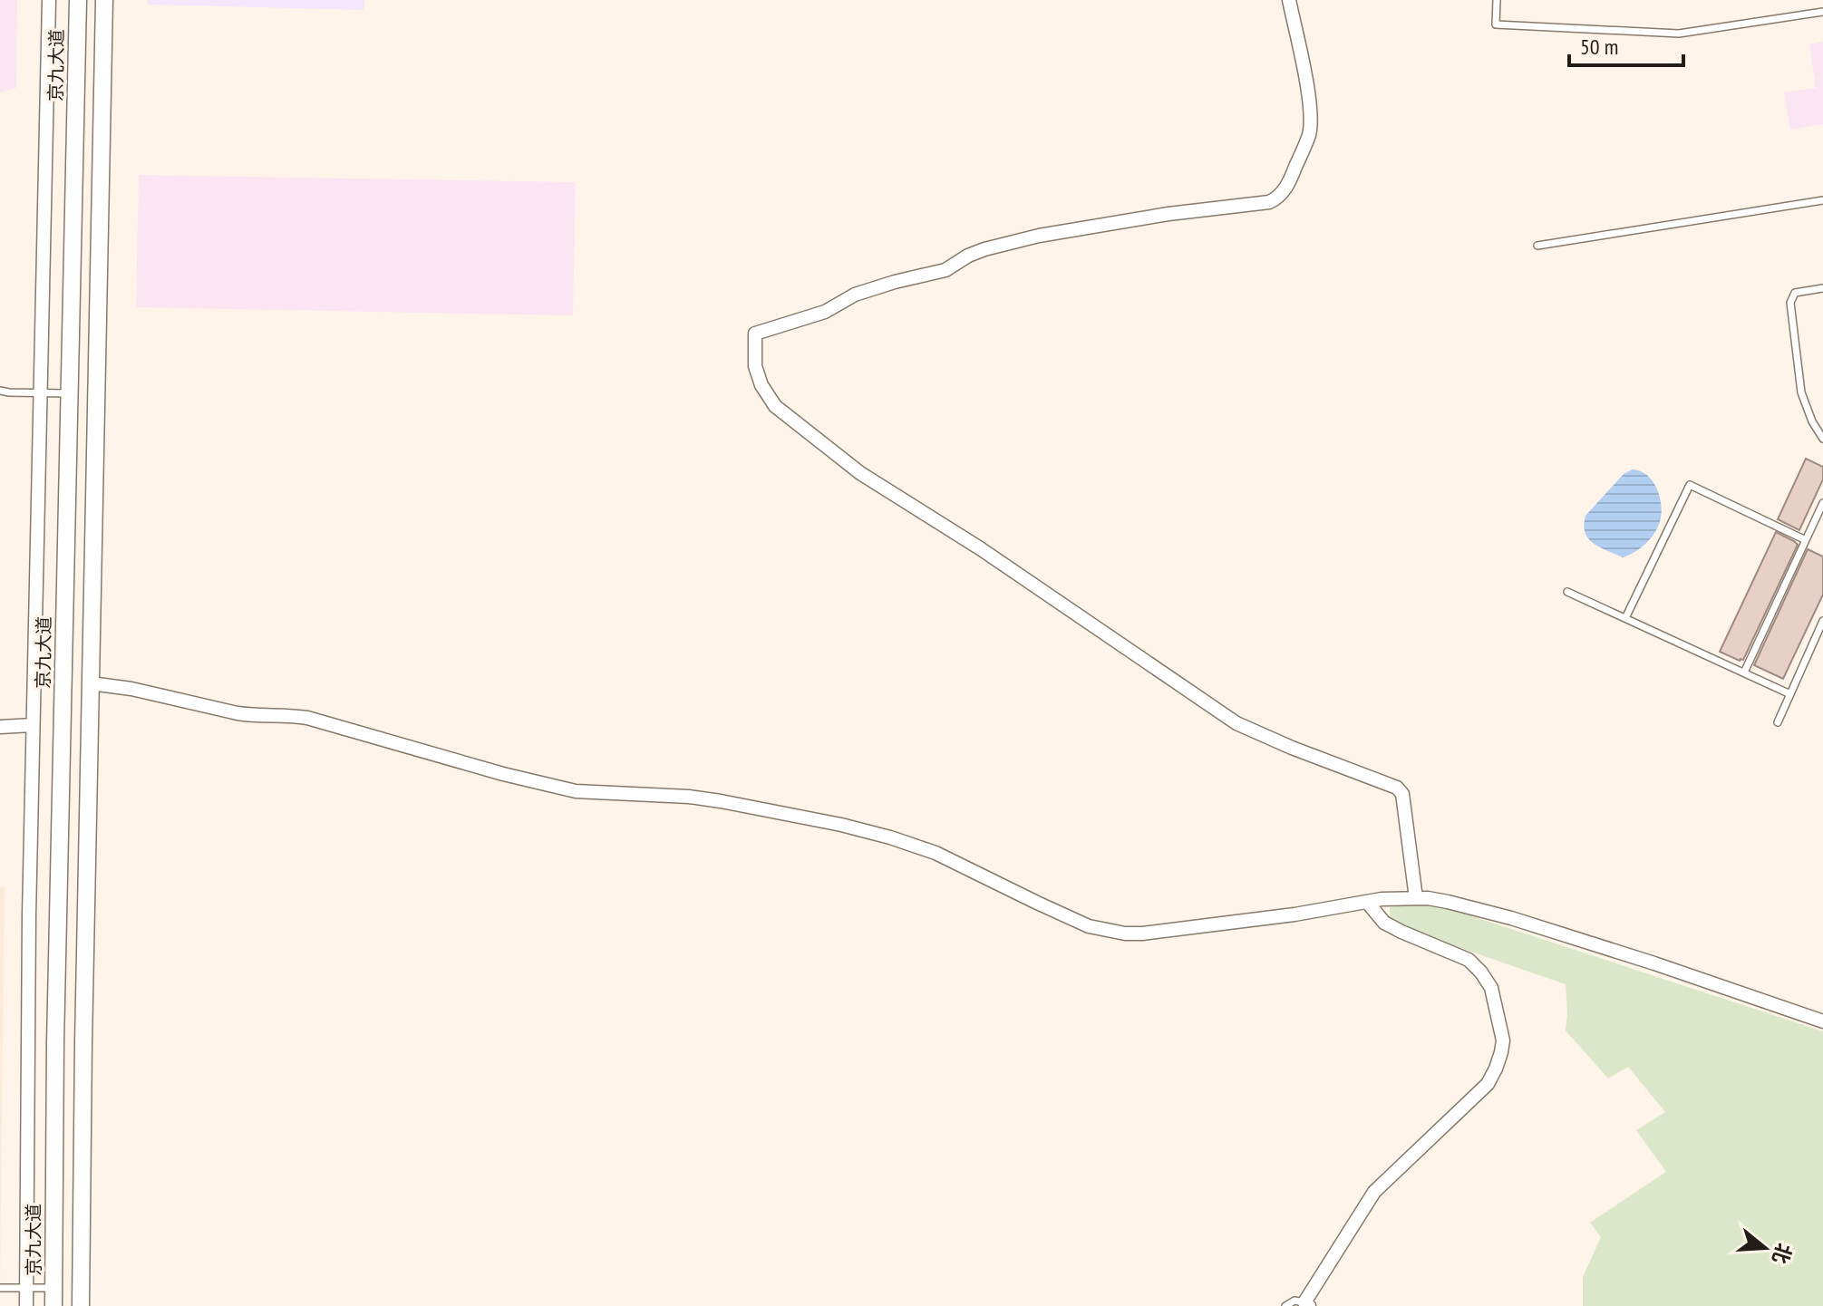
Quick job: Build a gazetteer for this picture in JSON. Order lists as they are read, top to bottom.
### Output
{
  "streets": {
    "street": ["京九大道"]
  },
  "scale_bar": "50 m",
  "north": "right"
}
